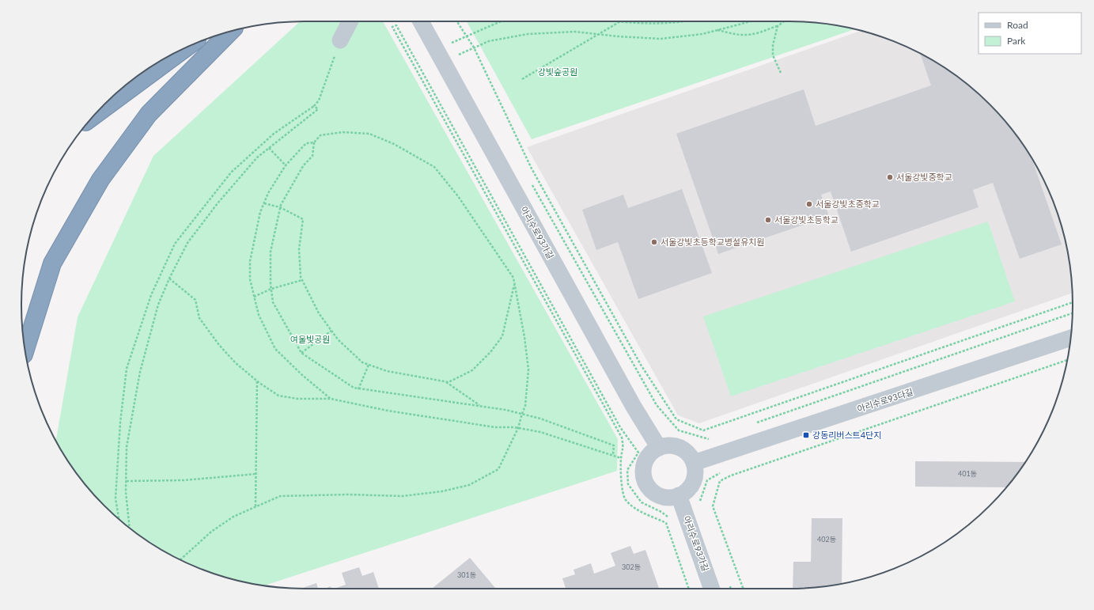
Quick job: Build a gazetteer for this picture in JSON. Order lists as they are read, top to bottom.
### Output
{
  "streets": {
    "street": ["아리수로93가길", "아리수로93다길"]
  },
  "crossings": [
    ["아리수로93가길", "아리수로93다길"]
  ],
  "parks": ["강빛숲공원", "여울빛공원"],
  "places": {
    "other": [
      "서울강빛중학교",
      "서울강빛초중학교",
      "서울강빛초등학교",
      "서울강빛초등학교병설유치원"
    ],
    "transit": ["강동리버스트4단지"]
  },
  "house_numbers": [
    "401동",
    "402동",
    "302동",
    "301동"
  ],
  "legend": ["Road", "Park"]
}
